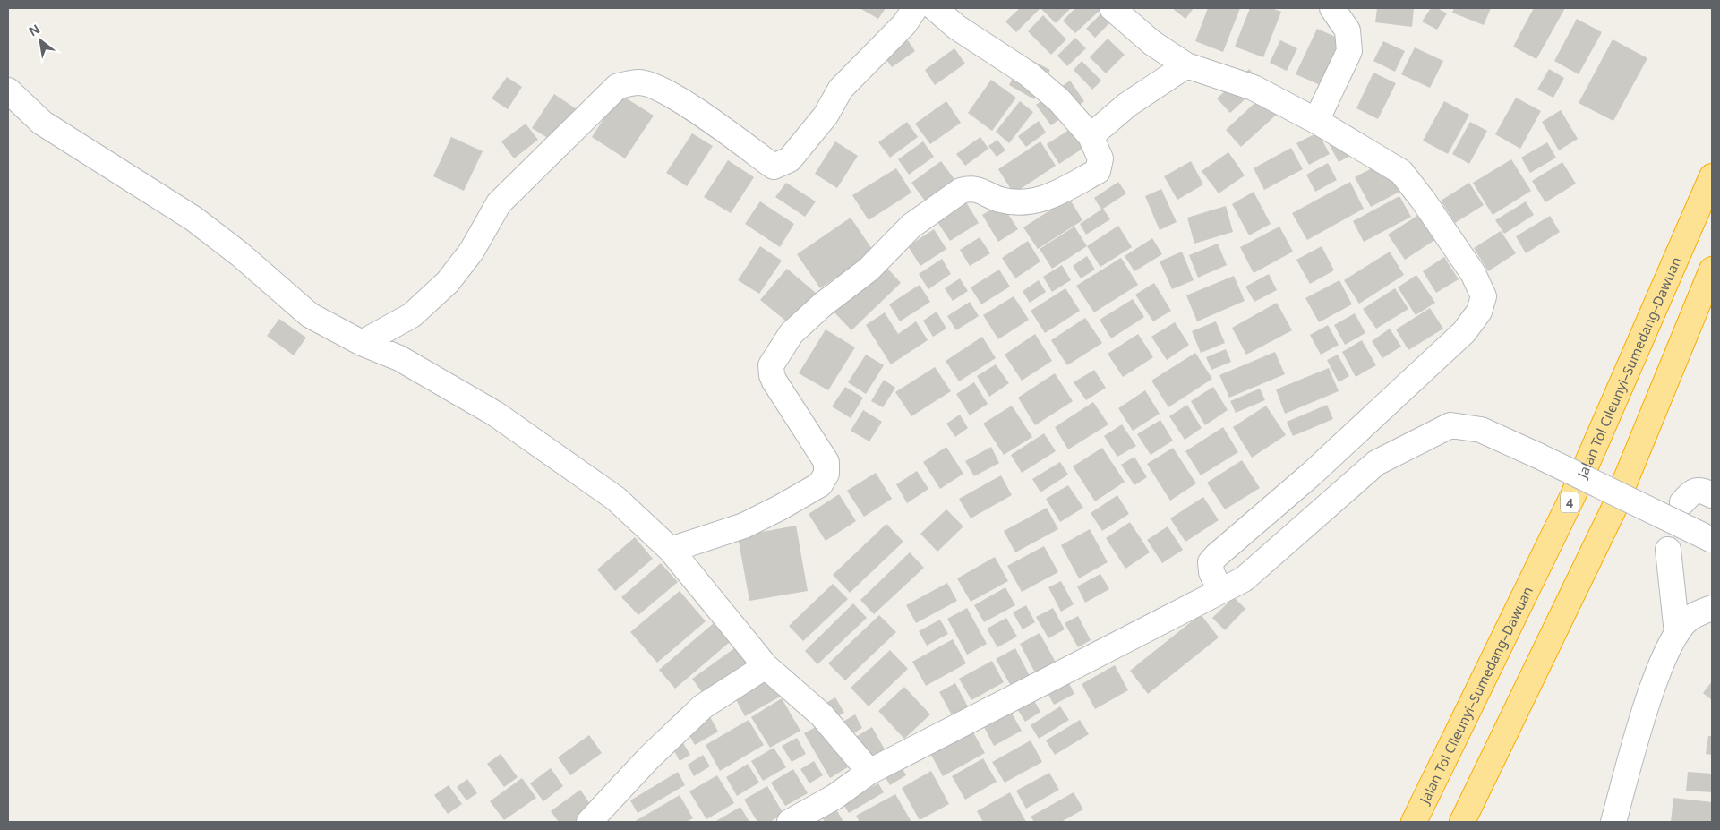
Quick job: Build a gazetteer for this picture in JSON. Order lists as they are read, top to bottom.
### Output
{
  "streets": {
    "highway": ["Jalan Tol Cileunyi–Sumedang–Dawuan", "4"]
  },
  "north": "top left"
}
